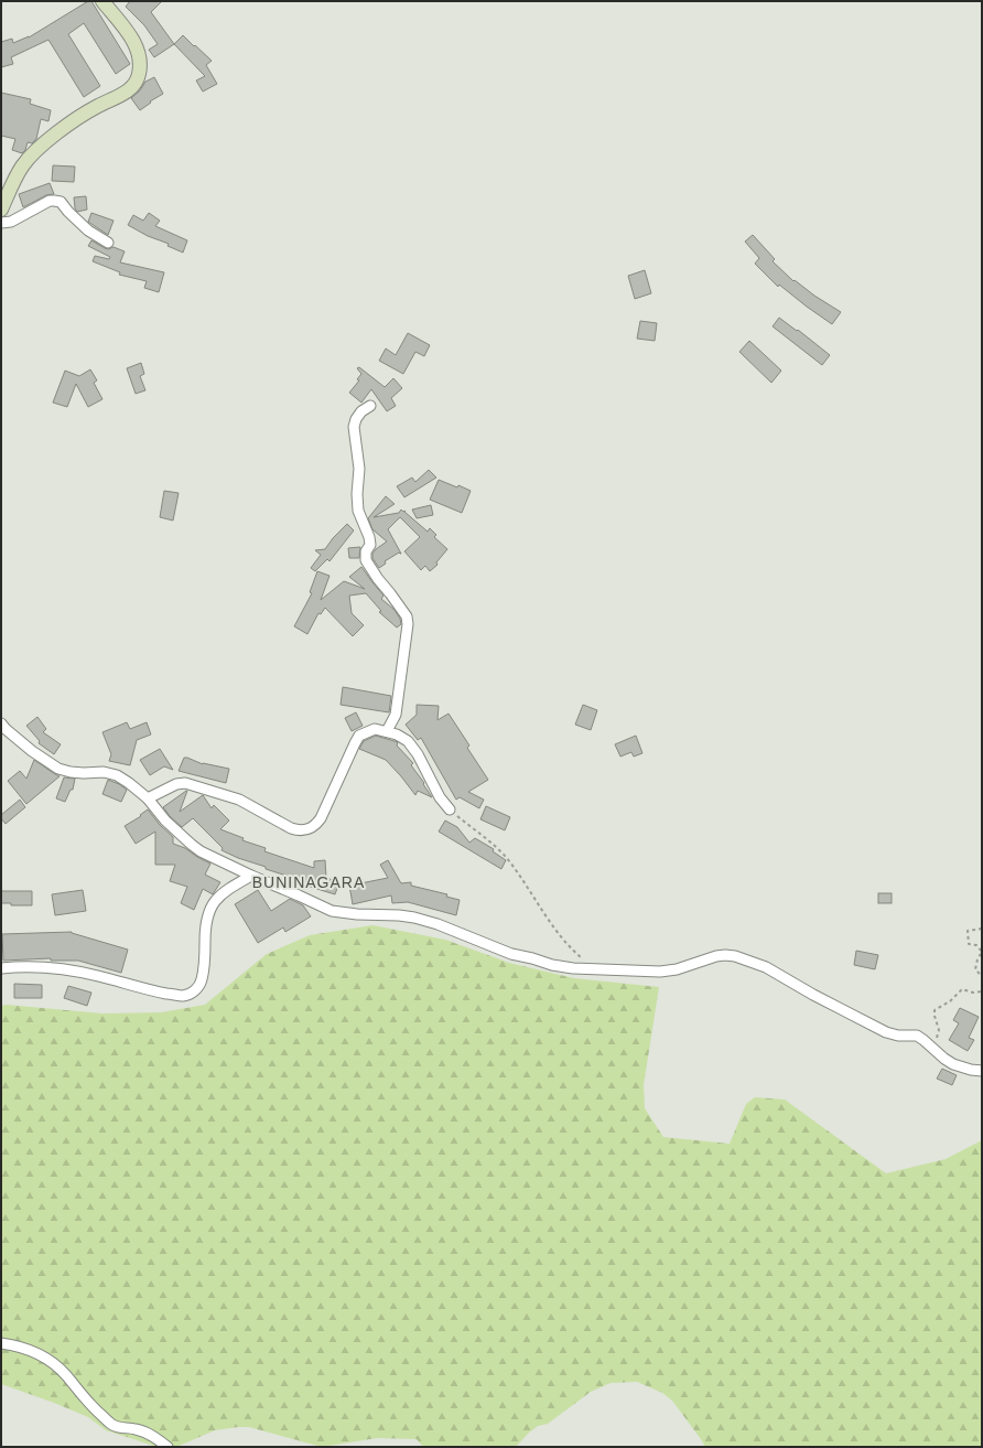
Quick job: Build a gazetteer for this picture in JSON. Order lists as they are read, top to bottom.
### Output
{
  "districts": ["BUNINAGARA"]
}
